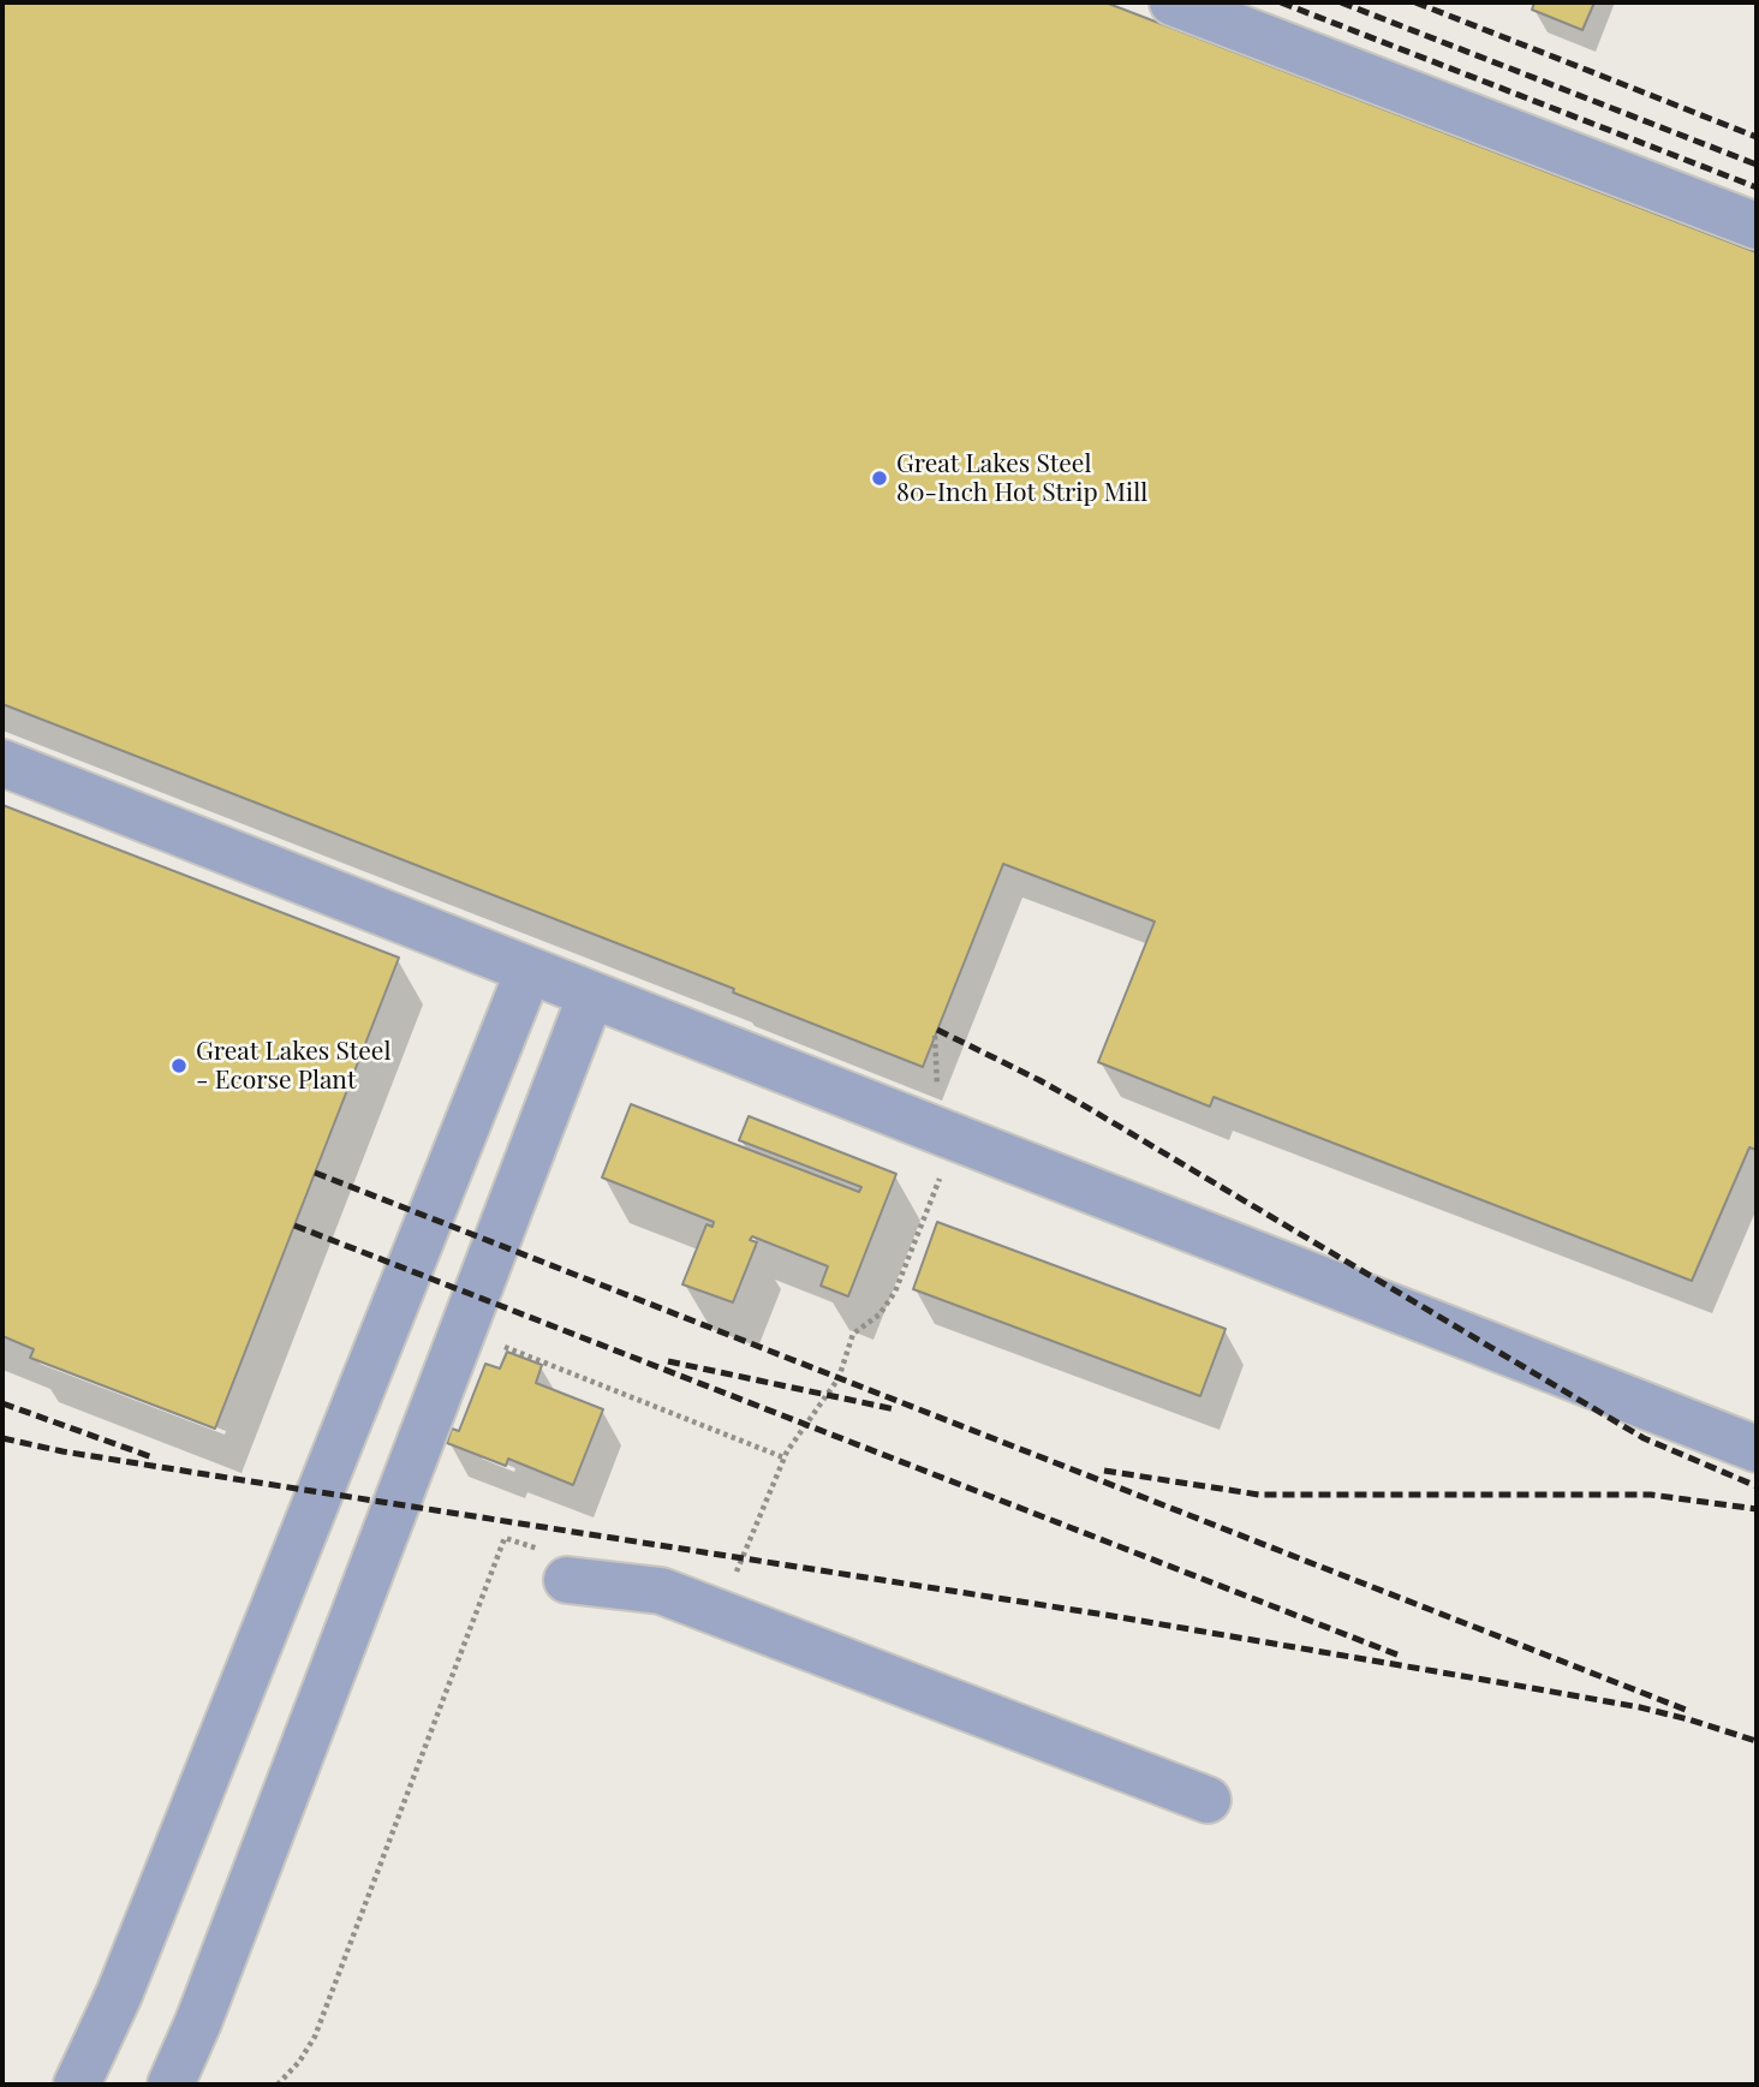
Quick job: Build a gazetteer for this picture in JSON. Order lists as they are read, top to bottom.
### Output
{
  "places": ["Great Lakes Steel 80-Inch Hot Strip Mill", "Great Lakes Steel - Ecorse Plant"]
}
